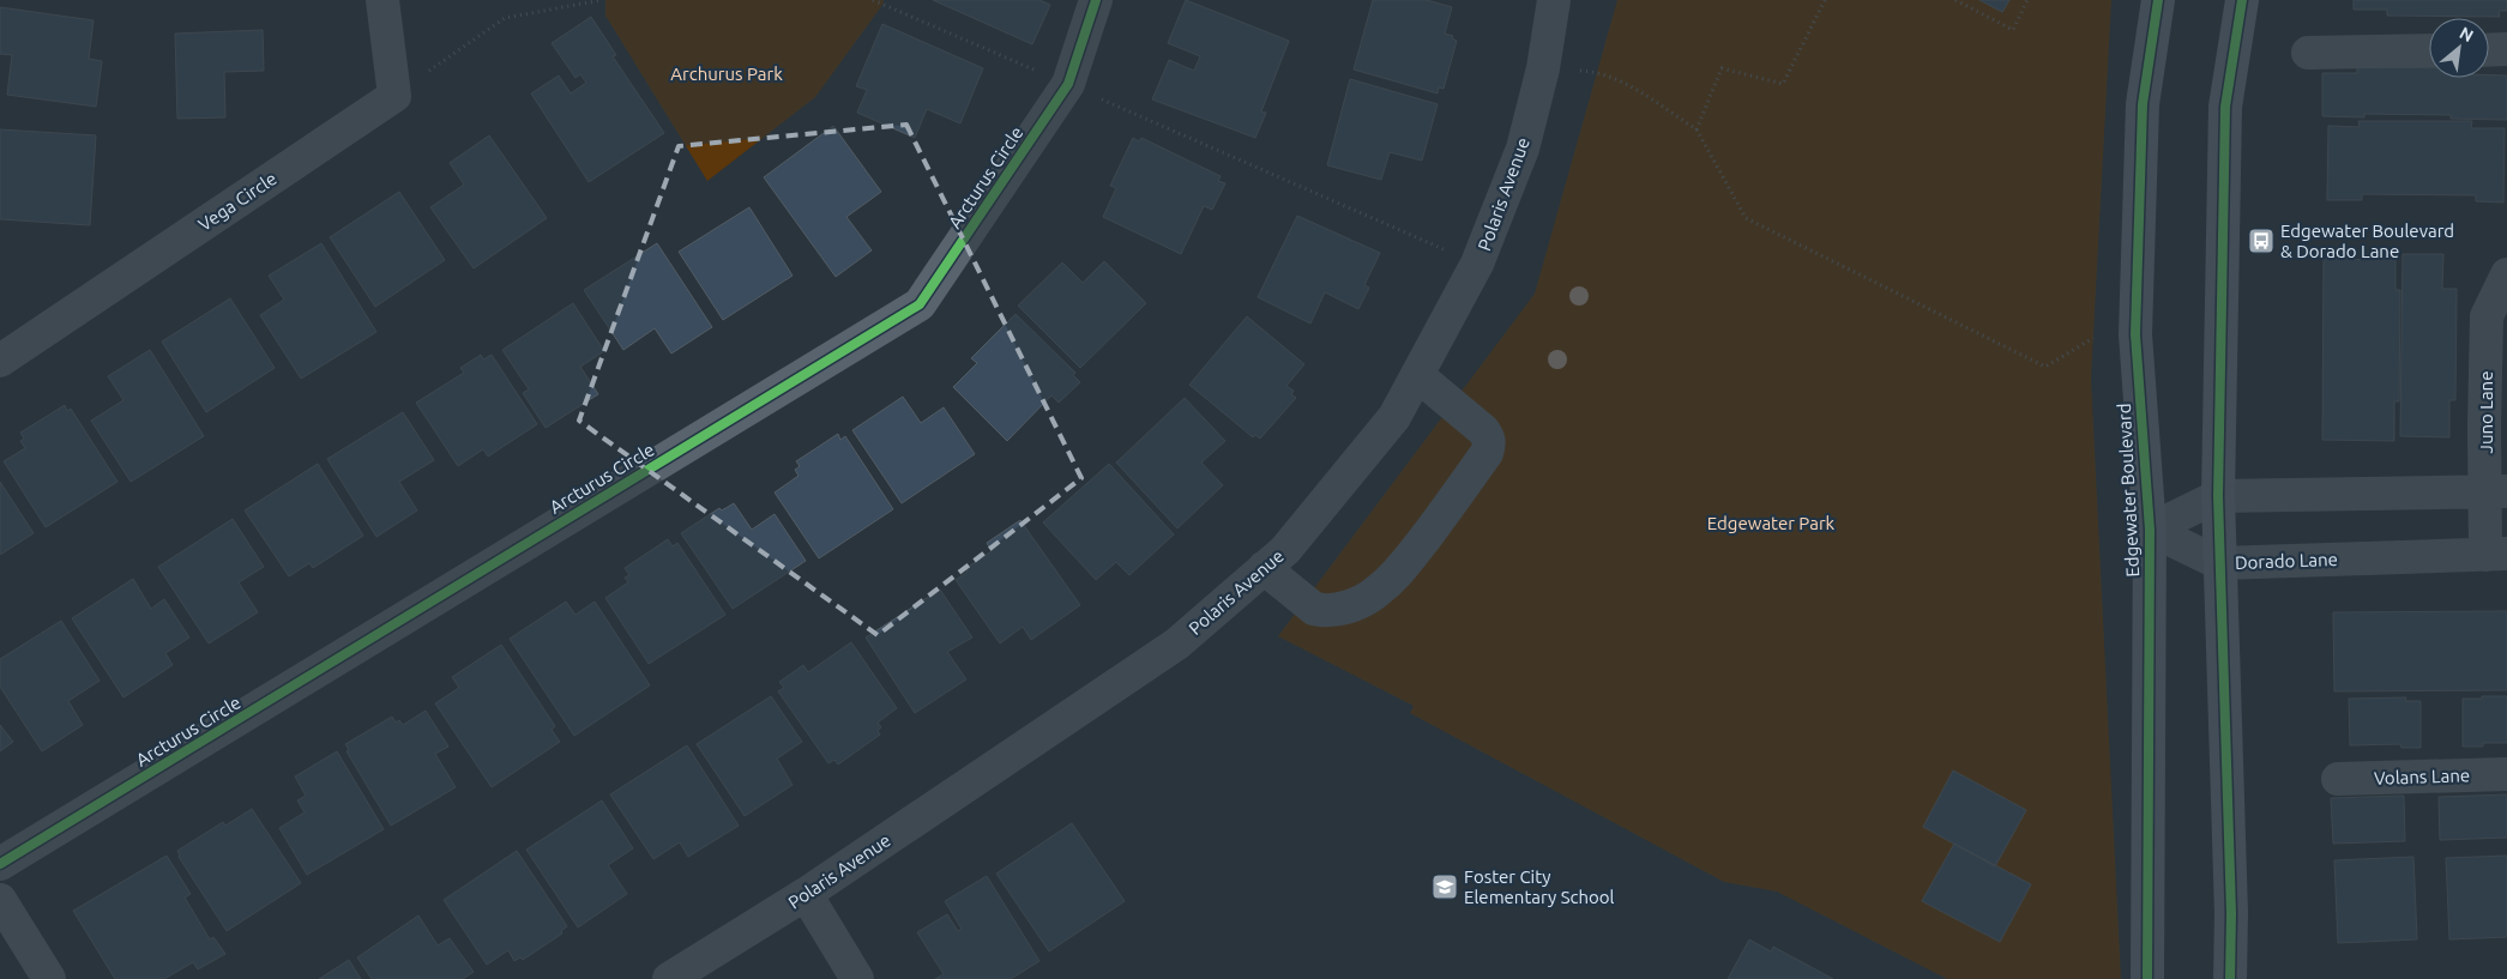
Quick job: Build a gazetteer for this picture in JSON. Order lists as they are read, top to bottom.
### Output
{
  "streets": {
    "main road": ["Edgewater Boulevard"],
    "street": [
      "Arcturus Circle",
      "Polaris Avenue",
      "Vega Circle",
      "Juno Lane",
      "Dorado Lane",
      "Volans Lane"
    ]
  },
  "crossings": [
    ["Juno Lane", "Dorado Lane"],
    ["Edgewater Boulevard", "Dorado Lane"]
  ],
  "parks": ["Archurus Park", "Edgewater Park"],
  "places": {
    "bus stop": ["Edgewater Boulevard & Dorado Lane"],
    "school or university": ["Foster City Elementary School"]
  },
  "north": "top right"
}
